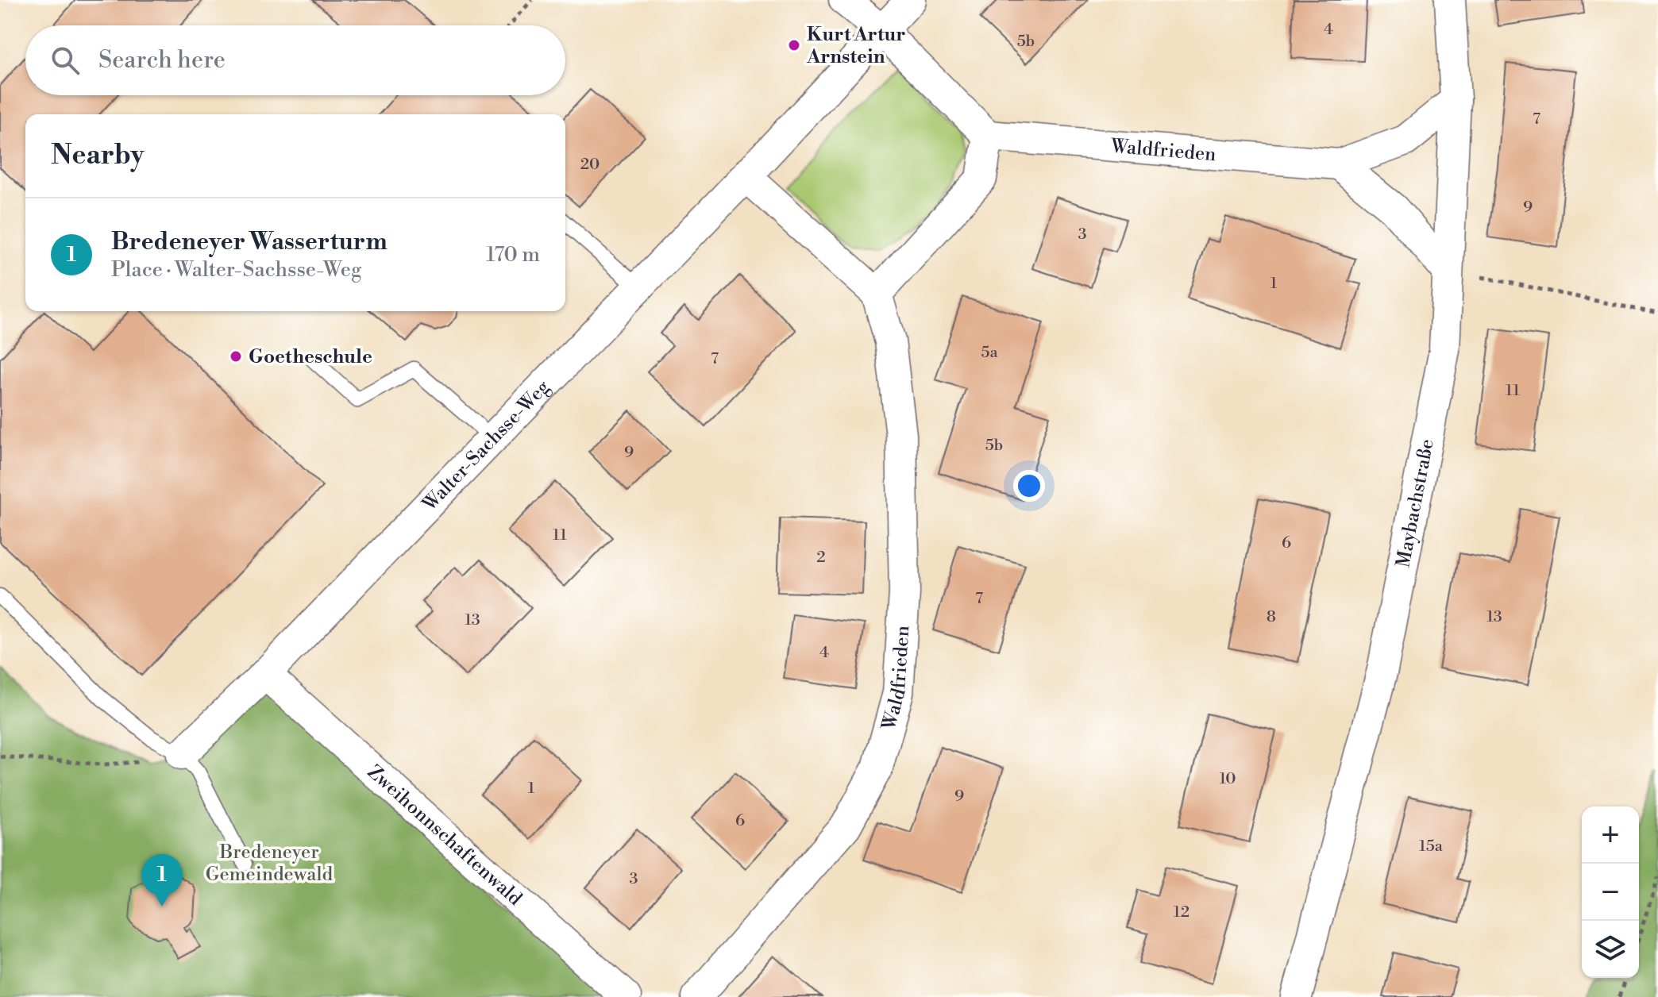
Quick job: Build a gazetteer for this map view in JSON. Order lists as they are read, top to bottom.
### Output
{
  "streets": {
    "street": [
      "Waldfrieden",
      "Walter-Sachsse-Weg",
      "Maybachstraße",
      "Zweihonnschaftenwald"
    ]
  },
  "crossings": [
    ["Waldfrieden", "Maybachstraße"],
    ["Walter-Sachsse-Weg", "Zweihonnschaftenwald"]
  ],
  "parks": ["Bredeneyer Gemeindewald"],
  "places": ["Kurt Artur Arnstein", "Goetheschule"],
  "house_numbers": [
    "4",
    "5b",
    "7",
    "20",
    "9",
    "3",
    "1",
    "5a",
    "7",
    "11",
    "5b",
    "9",
    "11",
    "6",
    "2",
    "7",
    "8",
    "13",
    "13",
    "4",
    "10",
    "1",
    "9",
    "6",
    "15a",
    "3",
    "12"
  ],
  "page": {
    "search": "Search here",
    "heading": "Nearby",
    "list": [
      {
        "mark": "1",
        "name": "Bredeneyer Wasserturm",
        "note": "Place · Walter-Sachsse-Weg",
        "value": "170 m"
      }
    ],
    "map_buttons": ["+", "−"],
    "pins": "1"
  }
}
